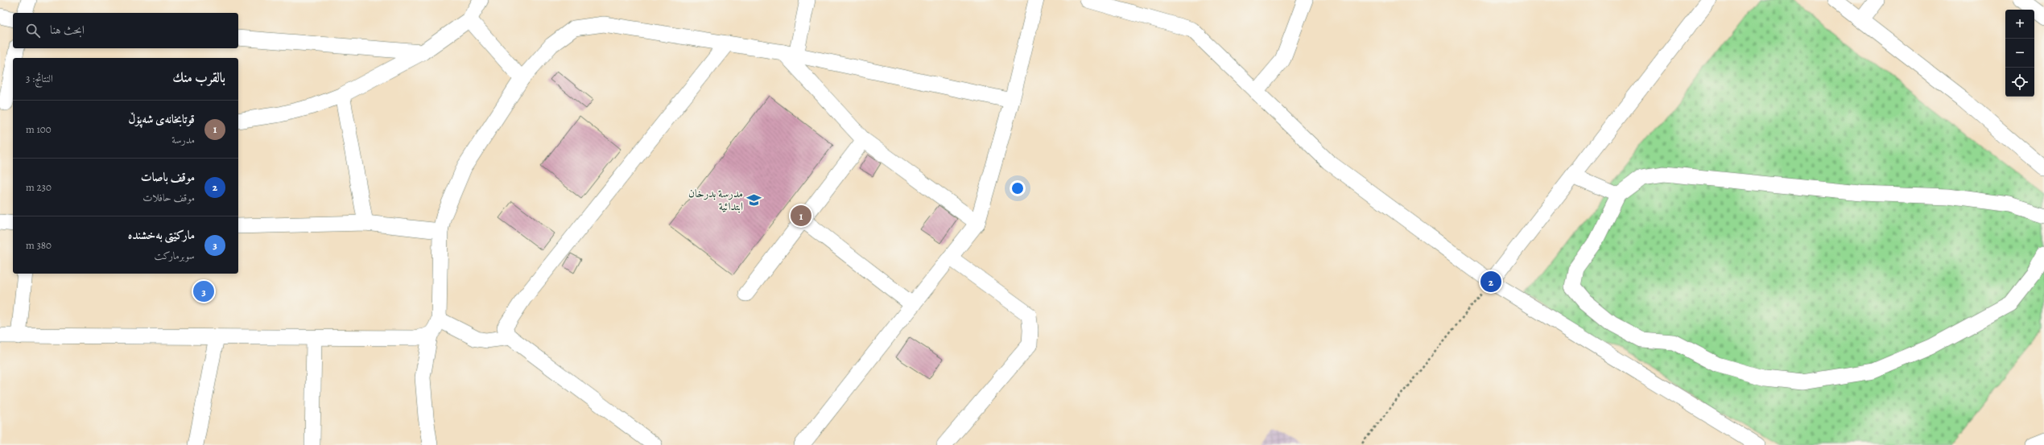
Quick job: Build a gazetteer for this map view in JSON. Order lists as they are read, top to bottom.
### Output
{
  "places": {
    "school or university": ["مدرسة بدرخان ابتدائية"]
  },
  "page": {
    "map_buttons": ["+", "−"],
    "search": "ابحث هنا",
    "heading": ["بالقرب منك", "النتائج: 3"],
    "list": [
      {
        "mark": "1",
        "name": "قوتابخانەی شەپۆڵ",
        "note": "مدرسة",
        "value": "100 m"
      },
      {
        "mark": "2",
        "name": "موقف باصات",
        "note": "موقف حافلات",
        "value": "230 m"
      },
      {
        "mark": "3",
        "name": "مارکێتی بەخشندە",
        "note": "سوبرماركت",
        "value": "380 m"
      }
    ],
    "pins": ["1", "2", "3"]
  }
}
